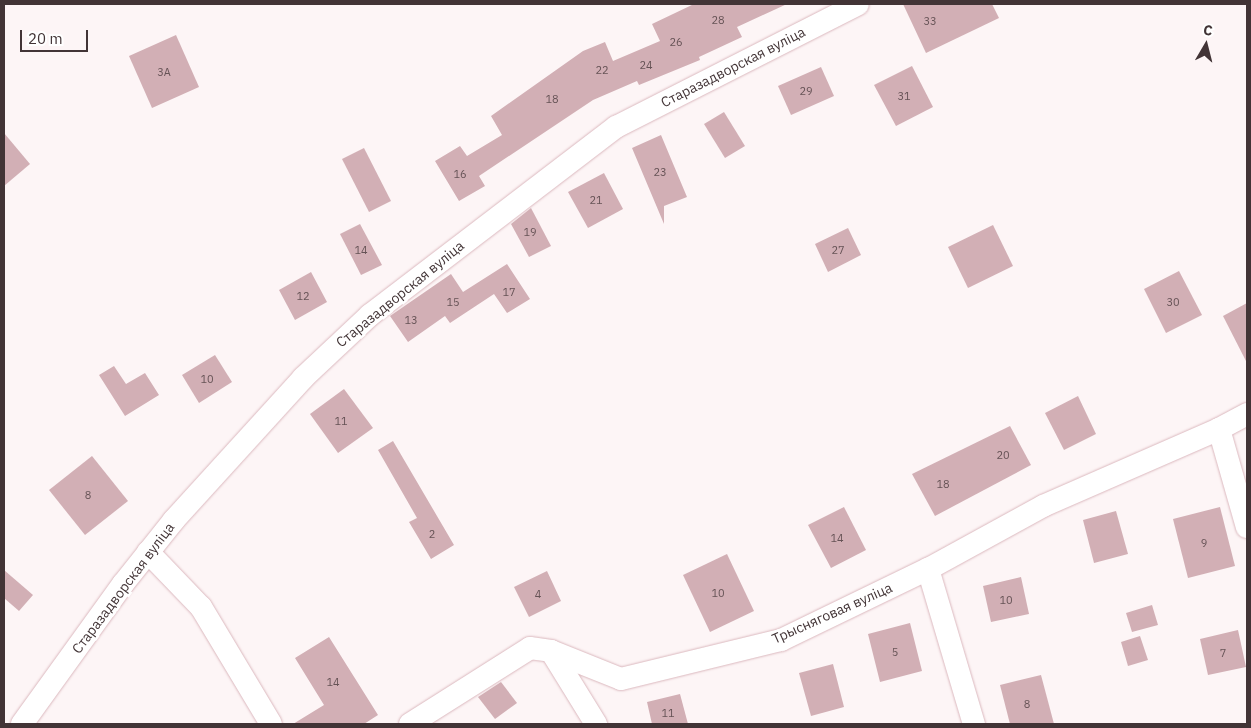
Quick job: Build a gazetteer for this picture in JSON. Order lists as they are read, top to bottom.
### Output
{
  "streets": {
    "street": ["Старазадворская вуліца", "Трысняговая вуліца"]
  },
  "house_numbers": [
    "28",
    "33",
    "26",
    "24",
    "22",
    "3А",
    "29",
    "31",
    "18",
    "23",
    "16",
    "21",
    "19",
    "14",
    "27",
    "17",
    "12",
    "15",
    "30",
    "13",
    "10",
    "11",
    "20",
    "18",
    "8",
    "2",
    "14",
    "9",
    "10",
    "4",
    "10",
    "5",
    "7",
    "14",
    "8",
    "11"
  ],
  "scale_bar": "20 m",
  "north": "top"
}
